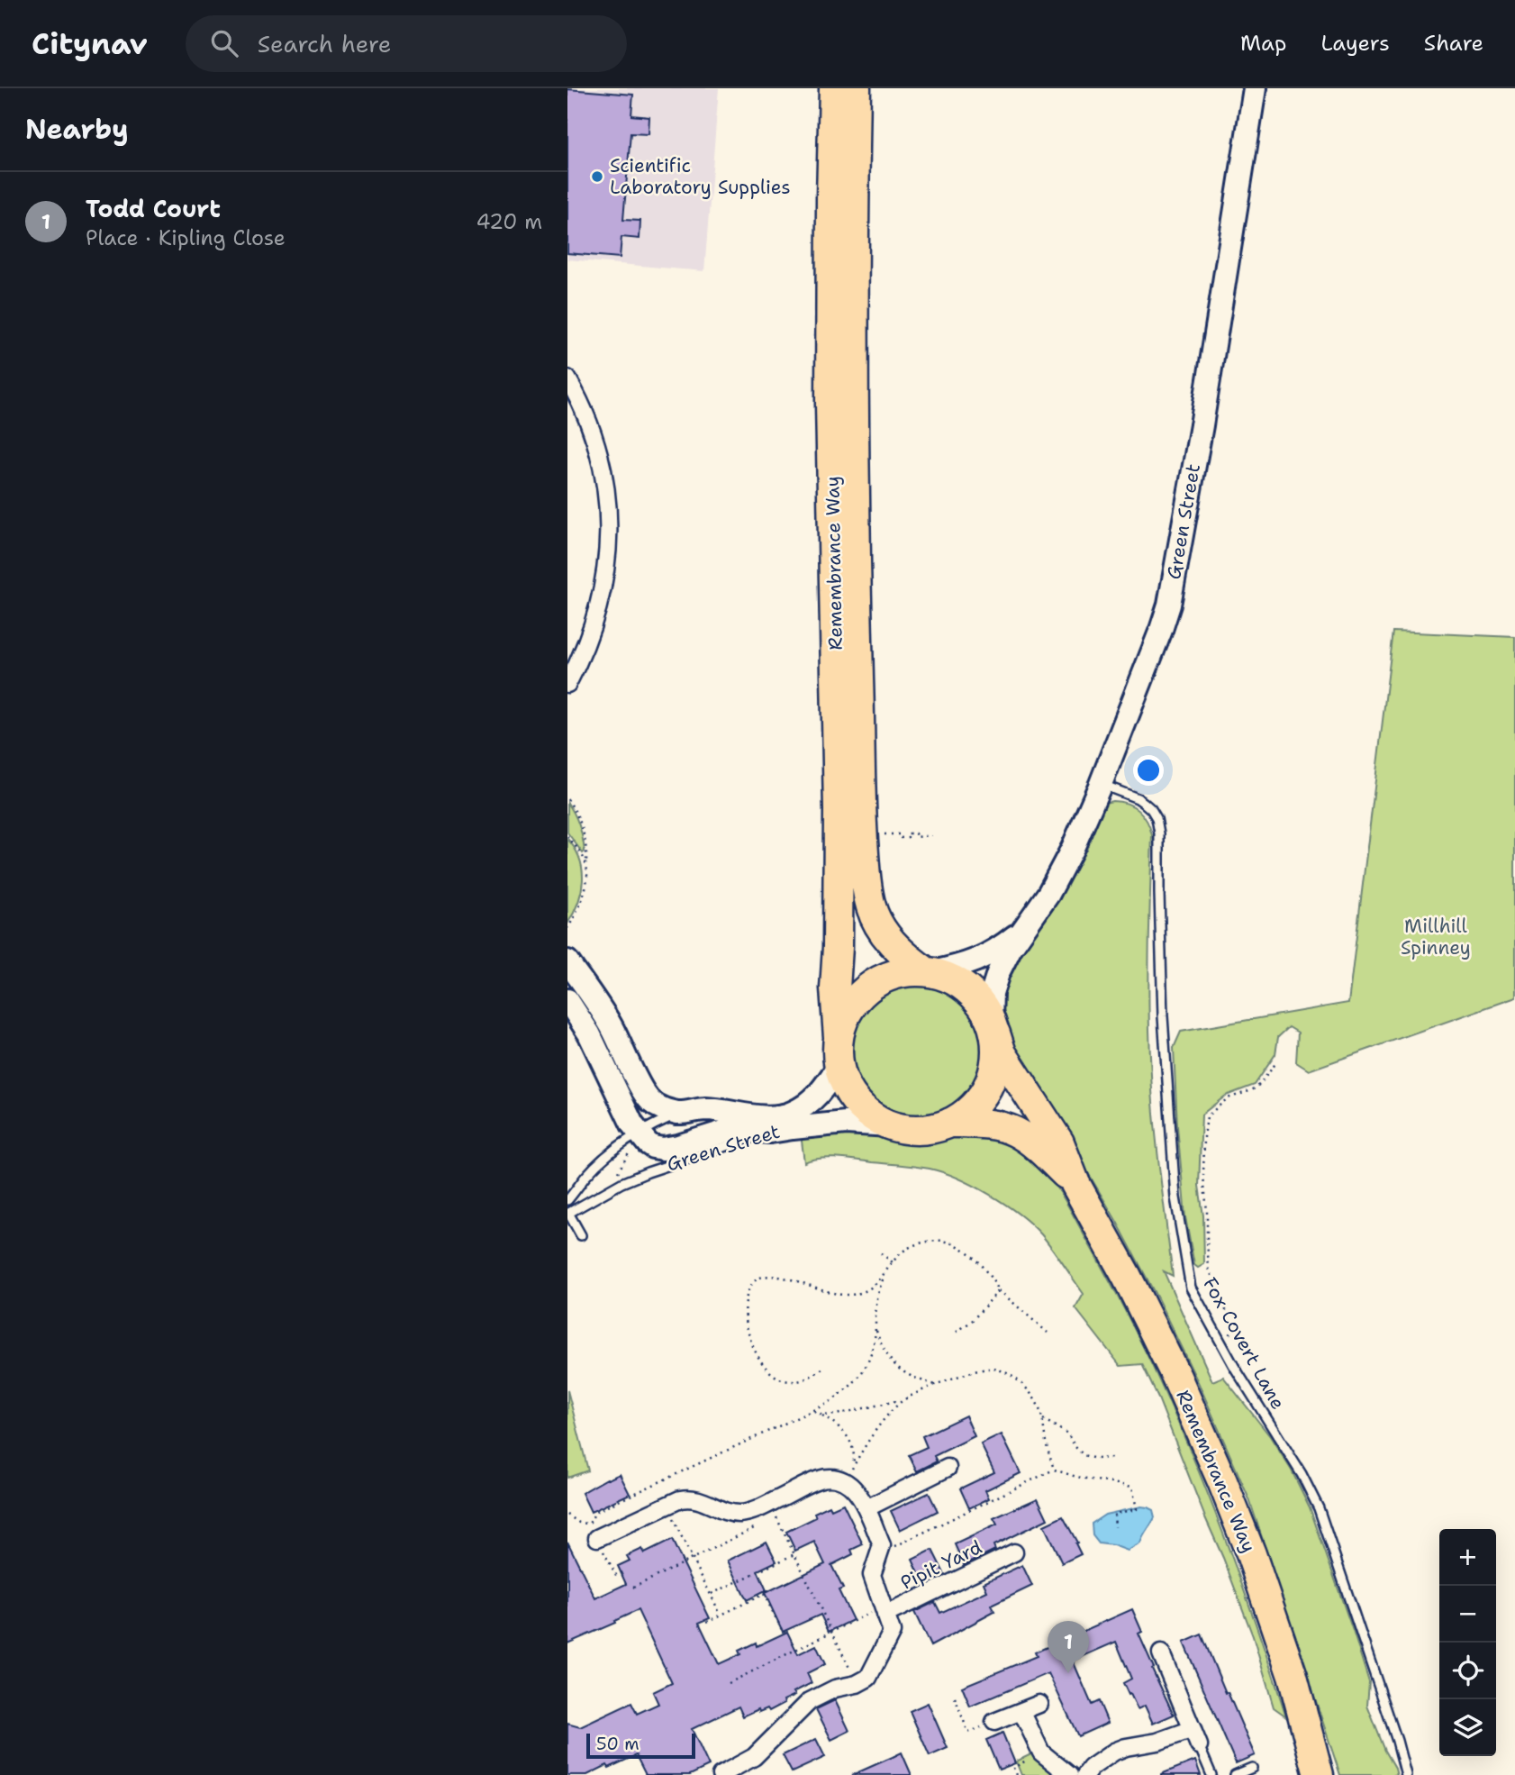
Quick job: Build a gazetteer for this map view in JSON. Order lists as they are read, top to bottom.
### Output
{
  "streets": {
    "highway": ["Remembrance Way"],
    "street": ["Green Street", "Pipit Yard"],
    "lane": ["Fox Covert Lane"]
  },
  "crossings": [
    ["Green Street", "Remembrance Way"],
    ["Green Street", "Fox Covert Lane"]
  ],
  "parks": ["Millhill Spinney"],
  "places": ["Scientific Laboratory Supplies"],
  "scale_bar": "50 m",
  "page": {
    "header": "Citynav",
    "search": "Search here",
    "nav": ["Map", "Layers", "Share"],
    "heading": "Nearby",
    "list": [
      {
        "mark": "1",
        "name": "Todd Court",
        "note": "Place · Kipling Close",
        "value": "420 m"
      }
    ],
    "map_buttons": ["+", "−"],
    "pins": "1",
    "scale": "50 m"
  }
}
